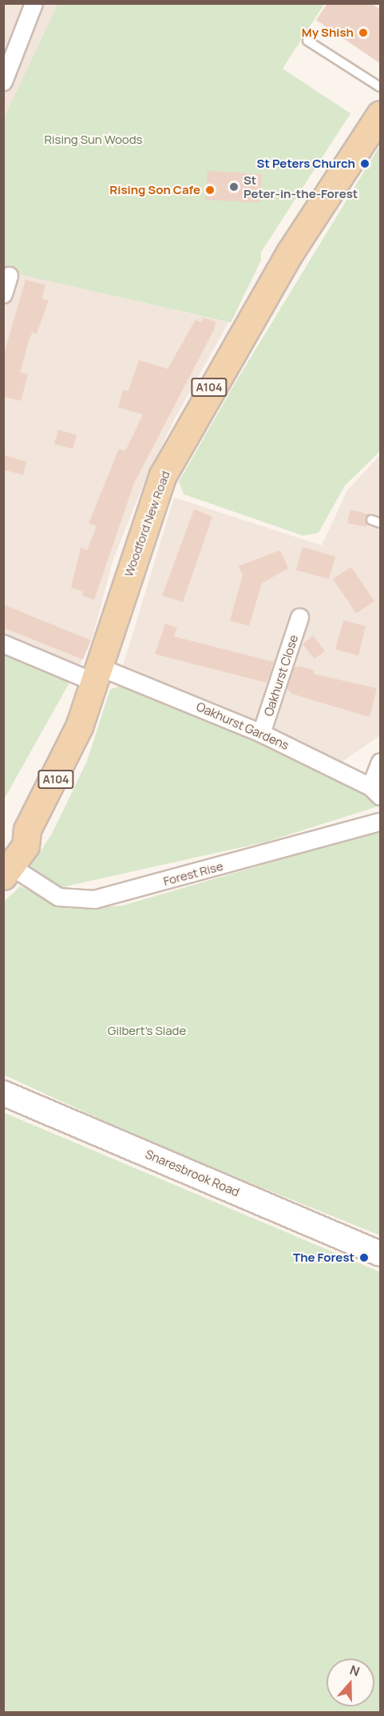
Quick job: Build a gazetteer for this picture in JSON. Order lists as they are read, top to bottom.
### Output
{
  "streets": {
    "main road": ["A104", "Woodford New Road"],
    "street": [
      "Oakhurst Close",
      "Oakhurst Gardens",
      "Forest Rise",
      "Snaresbrook Road"
    ]
  },
  "crossings": [
    ["Woodford New Road", "Oakhurst Gardens"],
    ["Woodford New Road", "Forest Rise"],
    ["Oakhurst Close", "Oakhurst Gardens"]
  ],
  "parks": ["Rising Sun Woods", "Gilbert's Slade"],
  "places": [
    "My Shish",
    "St Peters Church",
    "St Peter-in-the-Forest",
    "Rising Son Cafe",
    "The Forest"
  ],
  "north": "top"
}
